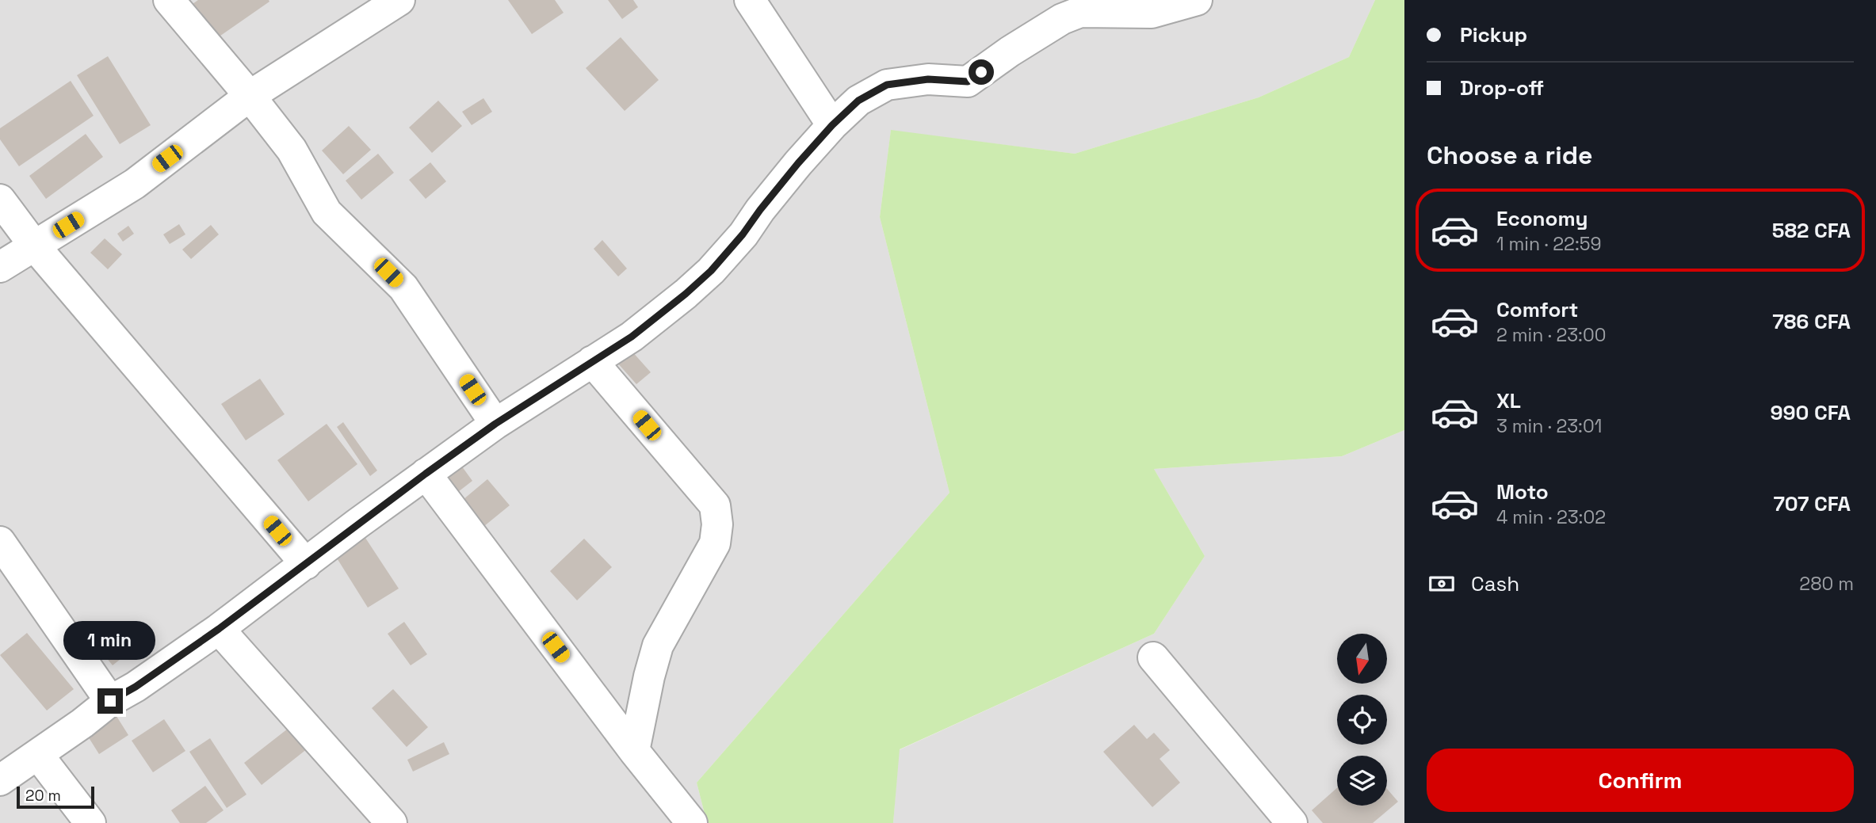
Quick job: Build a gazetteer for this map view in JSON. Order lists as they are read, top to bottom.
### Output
{
  "scale_bar": "20 m",
  "north": "bottom",
  "page": {
    "banner": ["Pickup", "Drop-off"],
    "heading": "Choose a ride",
    "list": [
      {
        "name": "Economy",
        "note": "1 min · 22:59",
        "value": "582 CFA"
      },
      {
        "name": "Comfort",
        "note": "2 min · 23:00",
        "value": "786 CFA"
      },
      {
        "name": "XL",
        "note": "3 min · 23:01",
        "value": "990 CFA"
      },
      {
        "name": "Moto",
        "note": "4 min · 23:02",
        "value": "707 CFA"
      }
    ],
    "pay": ["Cash", "280 m"],
    "bubble": "1 min",
    "buttons": "Confirm",
    "scale": "20 m"
  }
}
